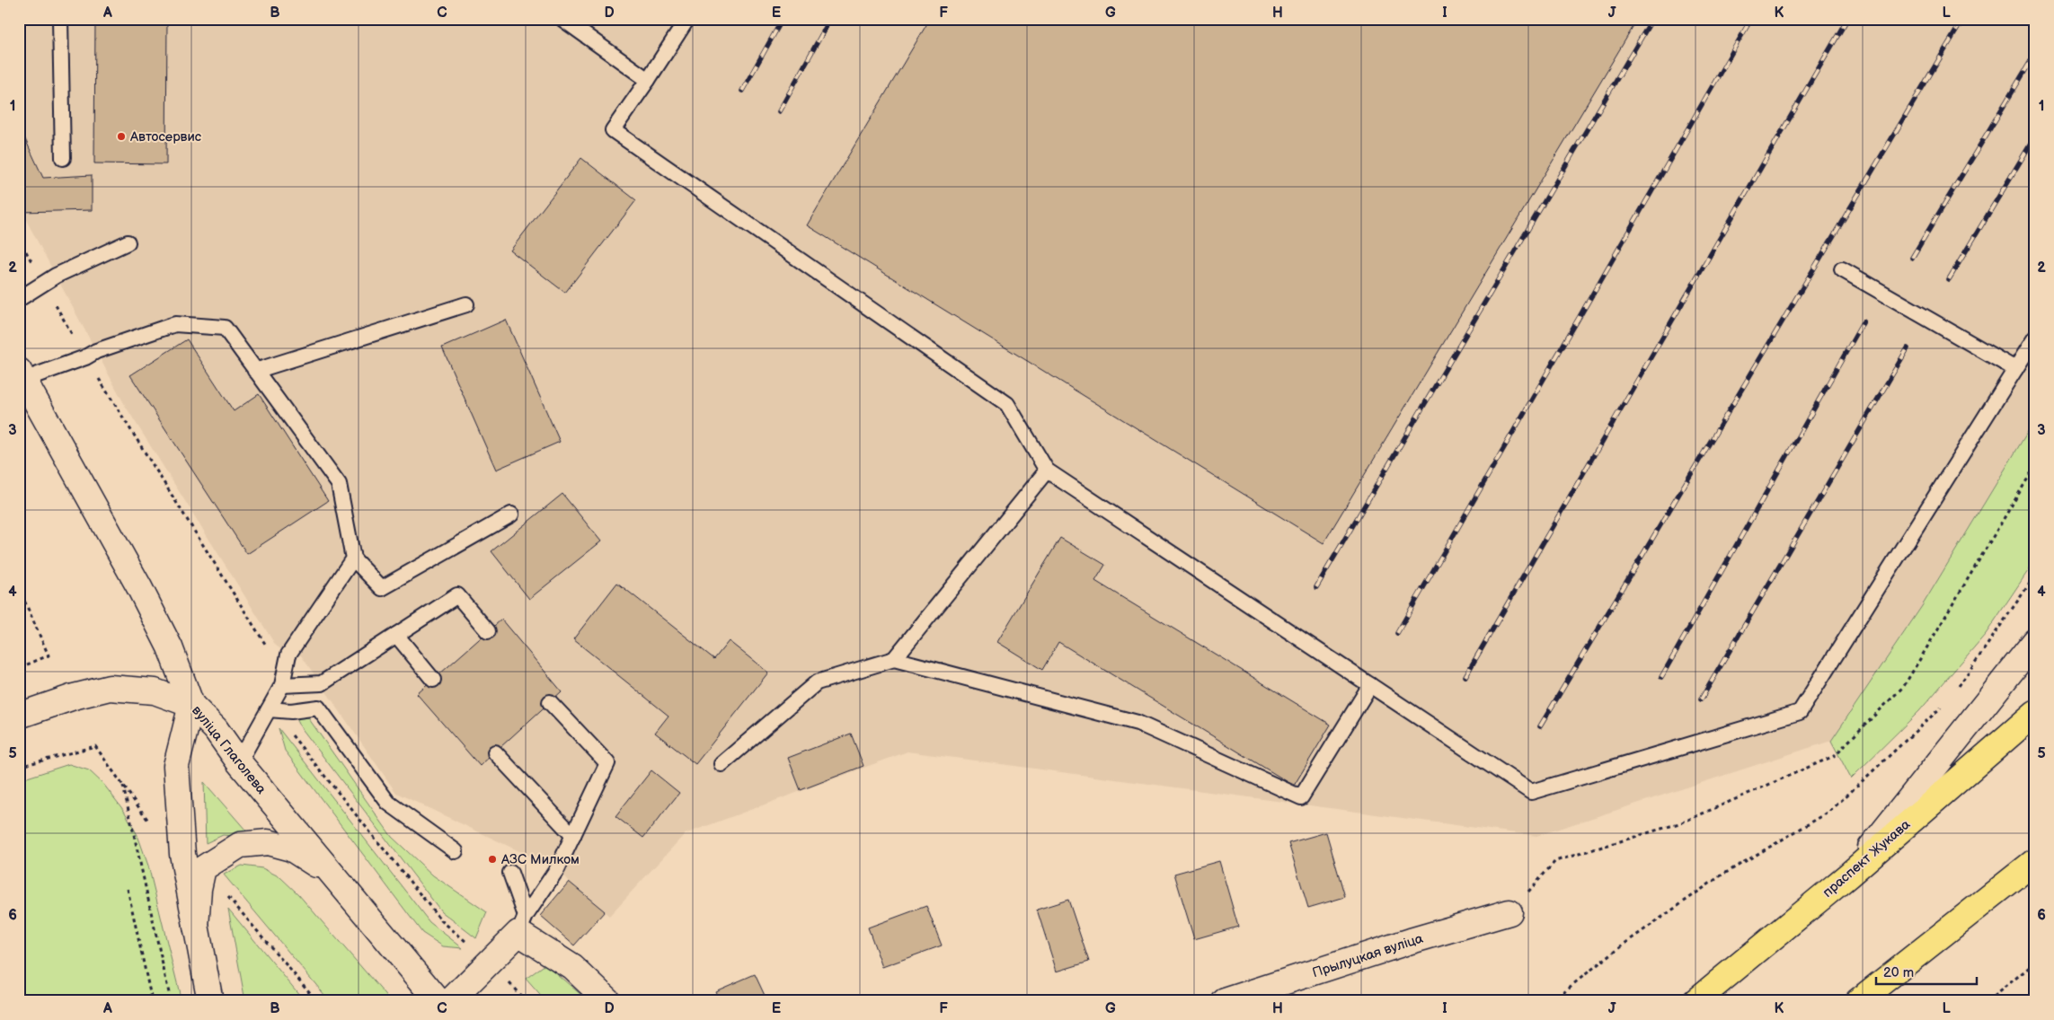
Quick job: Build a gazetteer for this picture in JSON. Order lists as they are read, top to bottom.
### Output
{
  "streets": {
    "main road": ["праспект Жукава"],
    "street": ["вуліца Глаголева", "Прылуцкая вуліца"]
  },
  "places": ["Автосервис", "АЗС Милком"],
  "scale_bar": "20 m",
  "grid": {
    "columns": [
      "A",
      "B",
      "C",
      "D",
      "E",
      "F",
      "G",
      "H",
      "I",
      "J",
      "K",
      "L"
    ],
    "rows": [
      "1",
      "2",
      "3",
      "4",
      "5",
      "6"
    ]
  }
}
